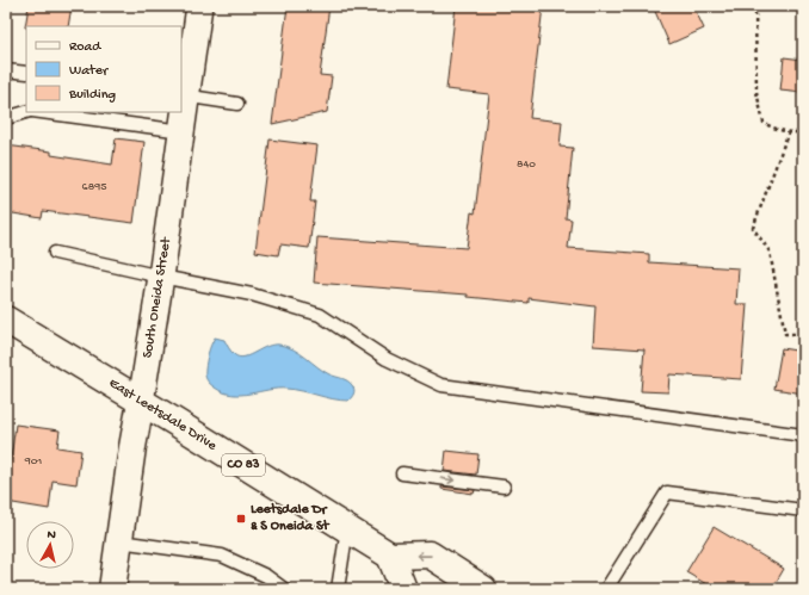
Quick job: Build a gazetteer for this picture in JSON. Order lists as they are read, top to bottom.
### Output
{
  "streets": {
    "main road": ["South Oneida Street", "East Leetsdale Drive", "CO 83"]
  },
  "crossings": [
    ["South Oneida Street", "East Leetsdale Drive"]
  ],
  "places": {
    "transit": ["Leetsdale Dr & S Oneida St"]
  },
  "house_numbers": ["840", "6895", "901"],
  "legend": ["Road", "Water", "Building"],
  "north": "top"
}
